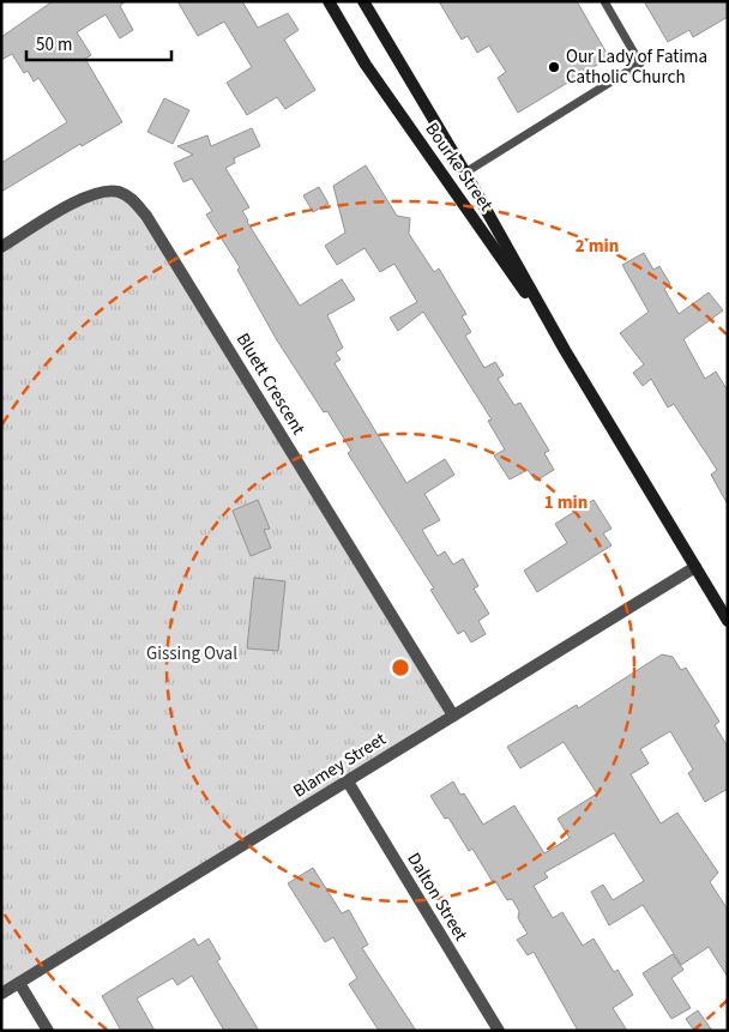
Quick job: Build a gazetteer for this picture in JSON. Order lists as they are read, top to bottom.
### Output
{
  "streets": {
    "main road": ["Bourke Street"],
    "street": ["Bluett Crescent", "Blamey Street", "Dalton Street"]
  },
  "crossings": [
    ["Bourke Street", "Blamey Street"],
    ["Bluett Crescent", "Blamey Street"],
    ["Blamey Street", "Dalton Street"]
  ],
  "parks": ["Gissing Oval"],
  "places": ["Our Lady of Fatima Catholic Church"],
  "scale_bar": "50 m",
  "rings": ["2 min", "1 min"]
}
